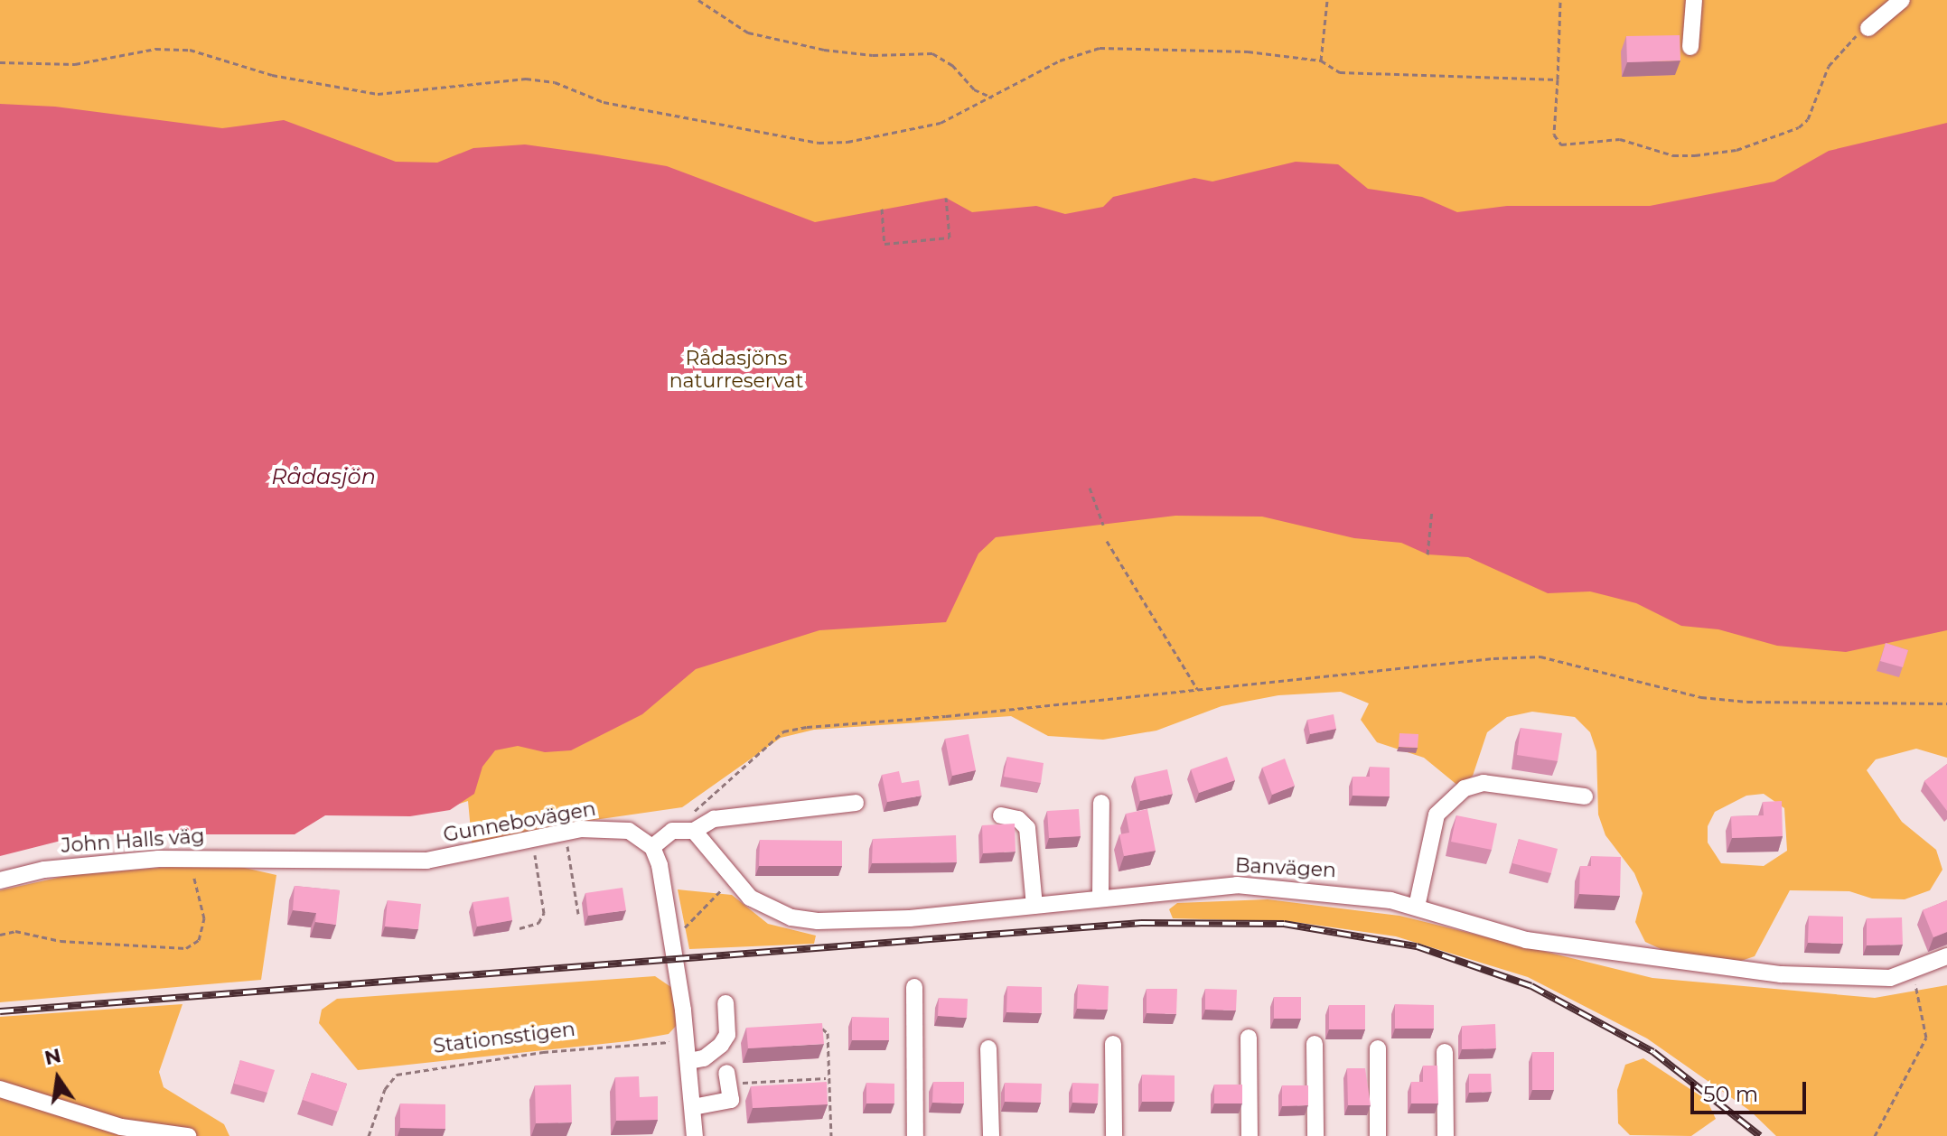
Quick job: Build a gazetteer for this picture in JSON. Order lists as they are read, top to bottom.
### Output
{
  "streets": {
    "street": ["Gunnebovägen", "John Halls väg", "Banvägen"],
    "path": ["Stationsstigen"]
  },
  "crossings": [
    ["Gunnebovägen", "John Halls väg"]
  ],
  "water": ["Rådasjön"],
  "parks": ["Rådasjöns naturreservat"],
  "scale_bar": "50 m",
  "north": "top"
}
